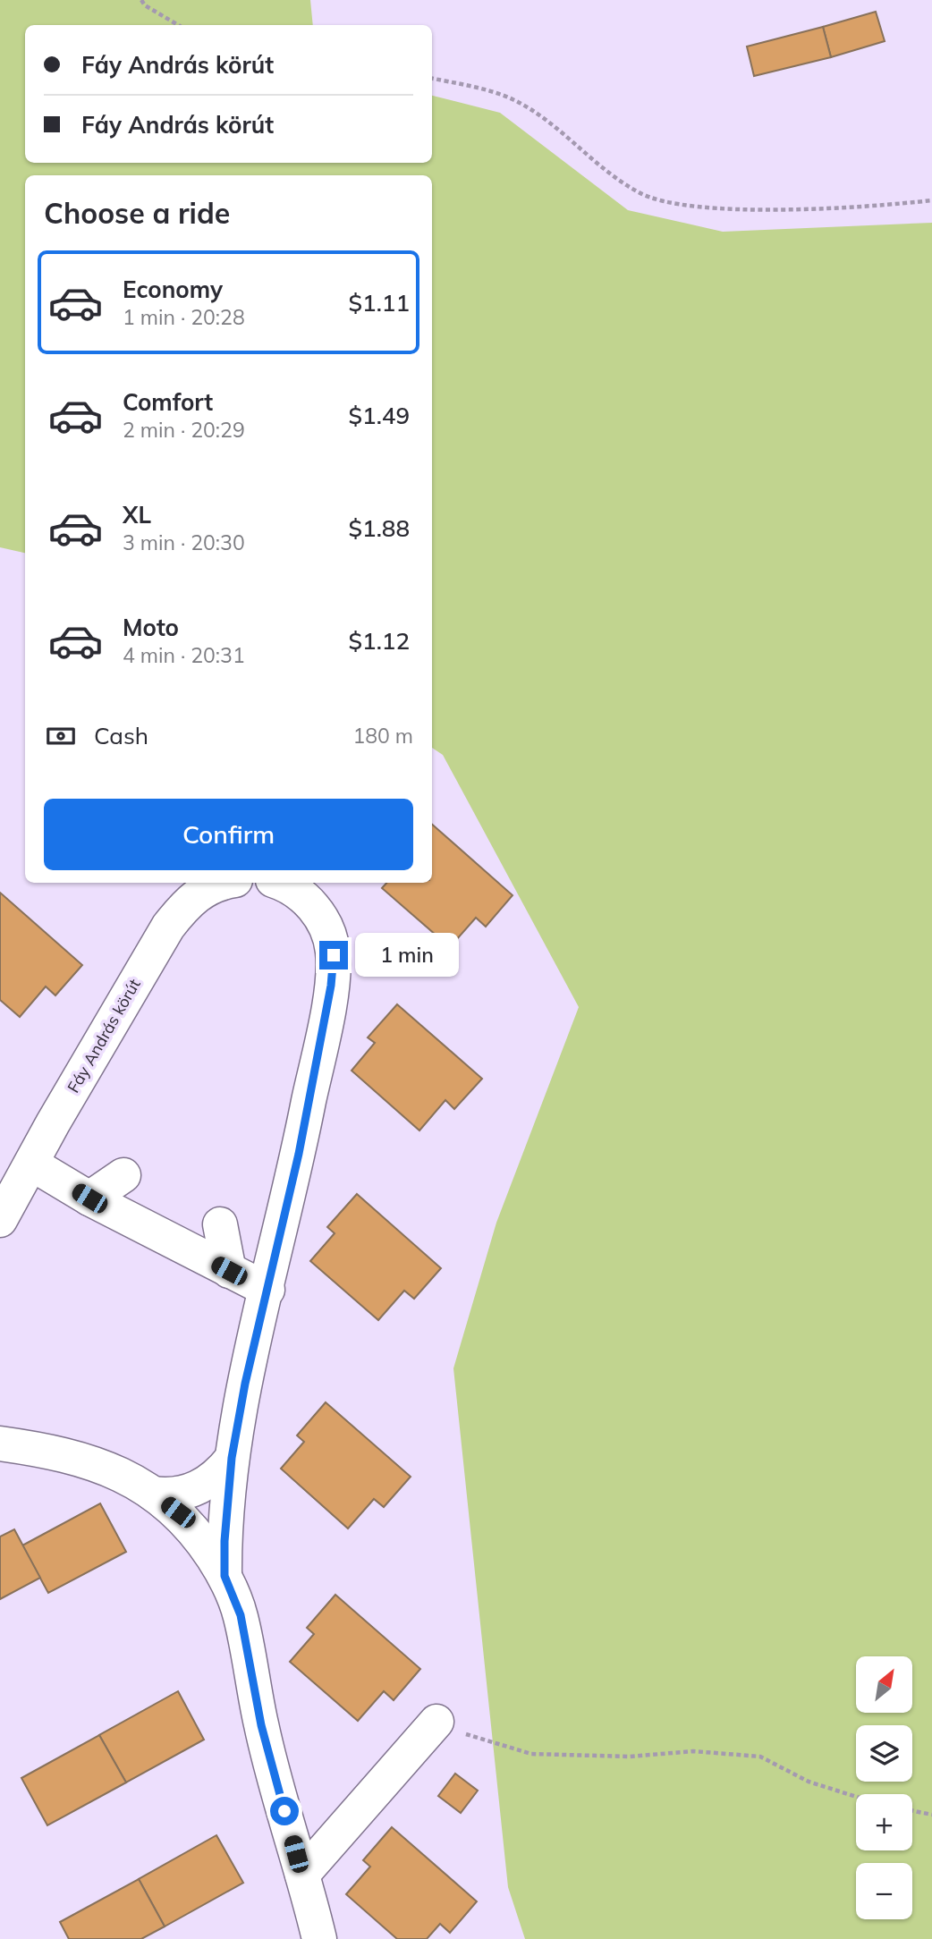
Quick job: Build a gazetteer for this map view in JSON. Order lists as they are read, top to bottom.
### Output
{
  "streets": {
    "street": ["Fáy András körút"]
  },
  "north": "top right",
  "page": {
    "banner": ["Fáy András körút", "Fáy András körút"],
    "heading": "Choose a ride",
    "list": [
      {
        "name": "Economy",
        "note": "1 min · 20:28",
        "value": "$1.11"
      },
      {
        "name": "Comfort",
        "note": "2 min · 20:29",
        "value": "$1.49"
      },
      {
        "name": "XL",
        "note": "3 min · 20:30",
        "value": "$1.88"
      },
      {
        "name": "Moto",
        "note": "4 min · 20:31",
        "value": "$1.12"
      }
    ],
    "pay": ["Cash", "180 m"],
    "buttons": "Confirm",
    "bubble": "1 min",
    "map_buttons": ["+", "−"]
  }
}
